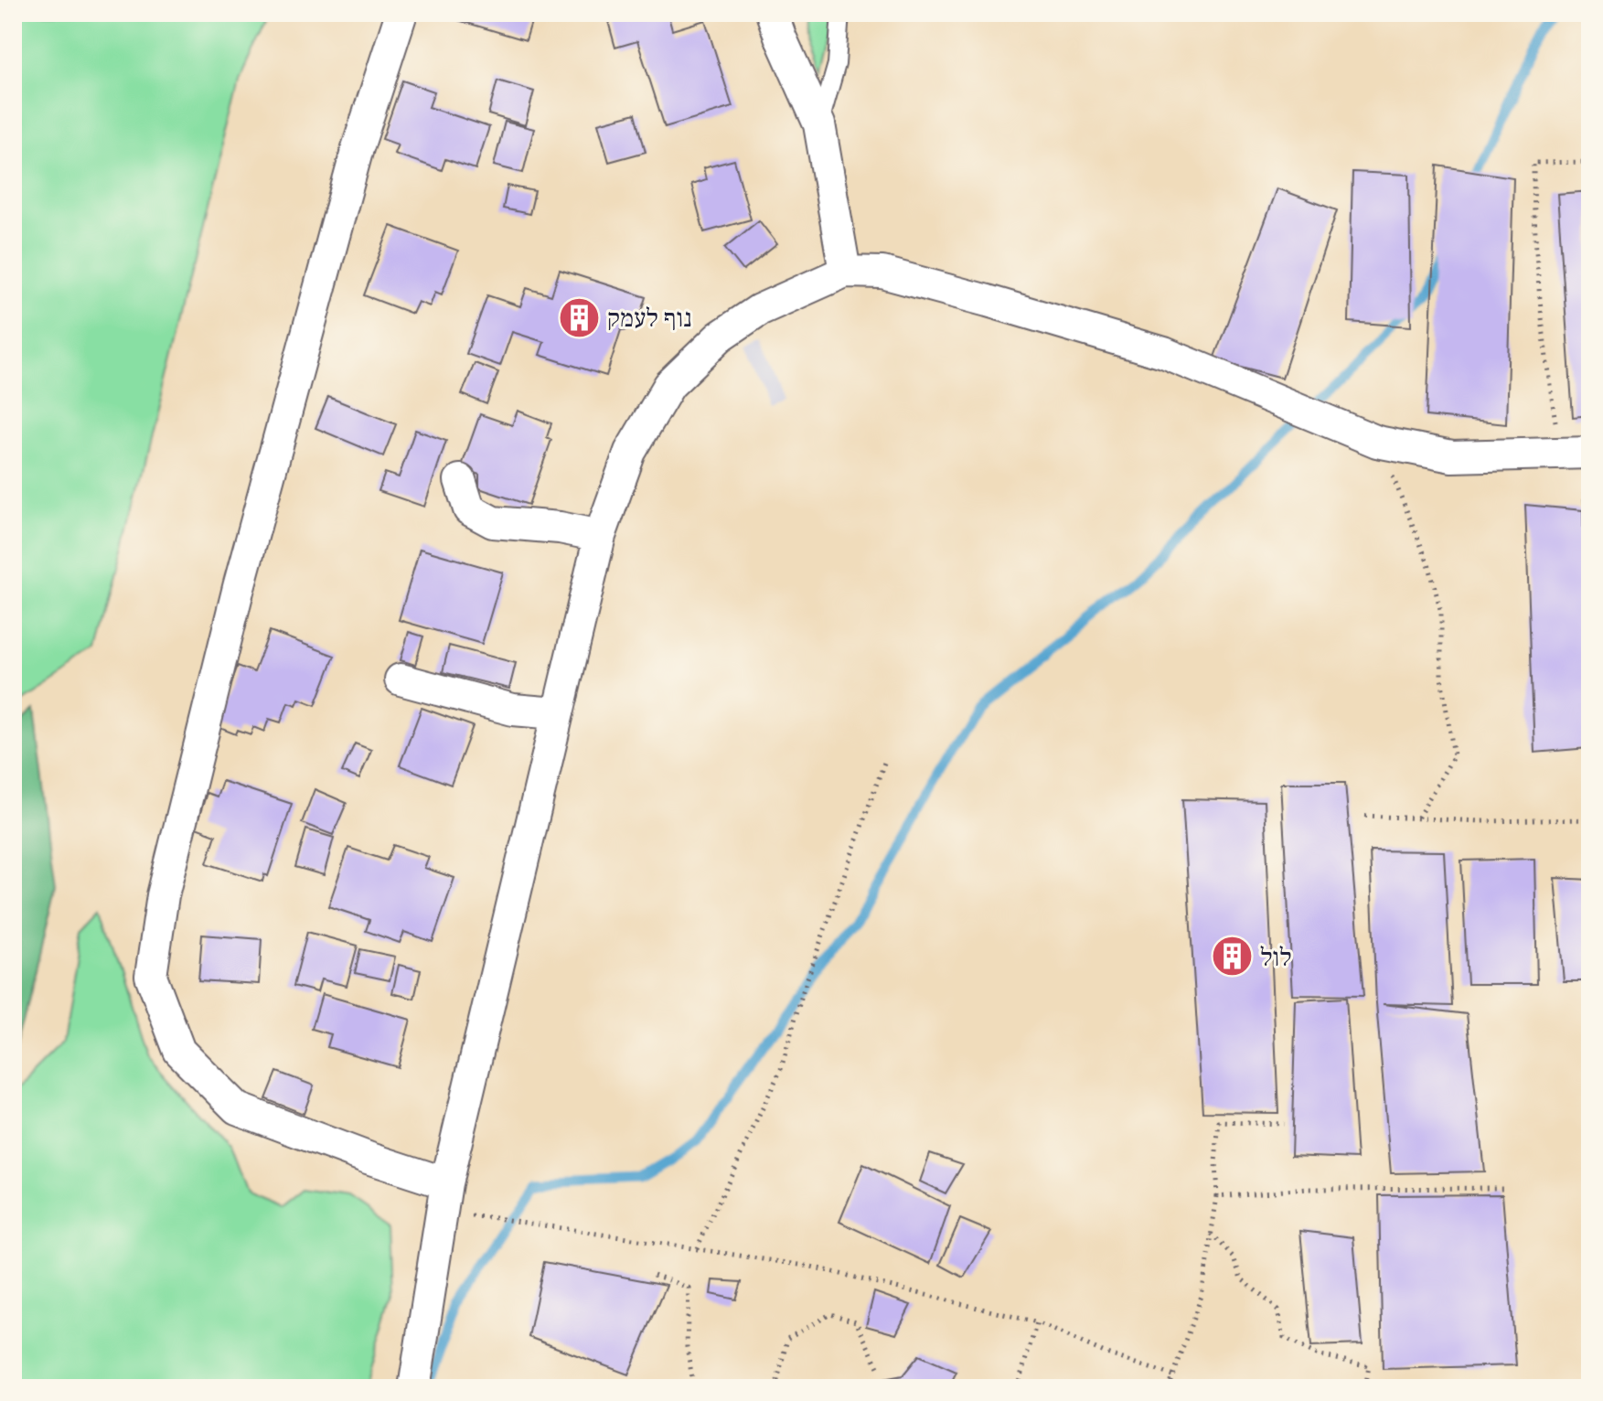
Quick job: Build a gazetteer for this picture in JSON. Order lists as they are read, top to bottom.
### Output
{
  "places": {
    "building": ["נוף לעמק", "לול"]
  }
}
